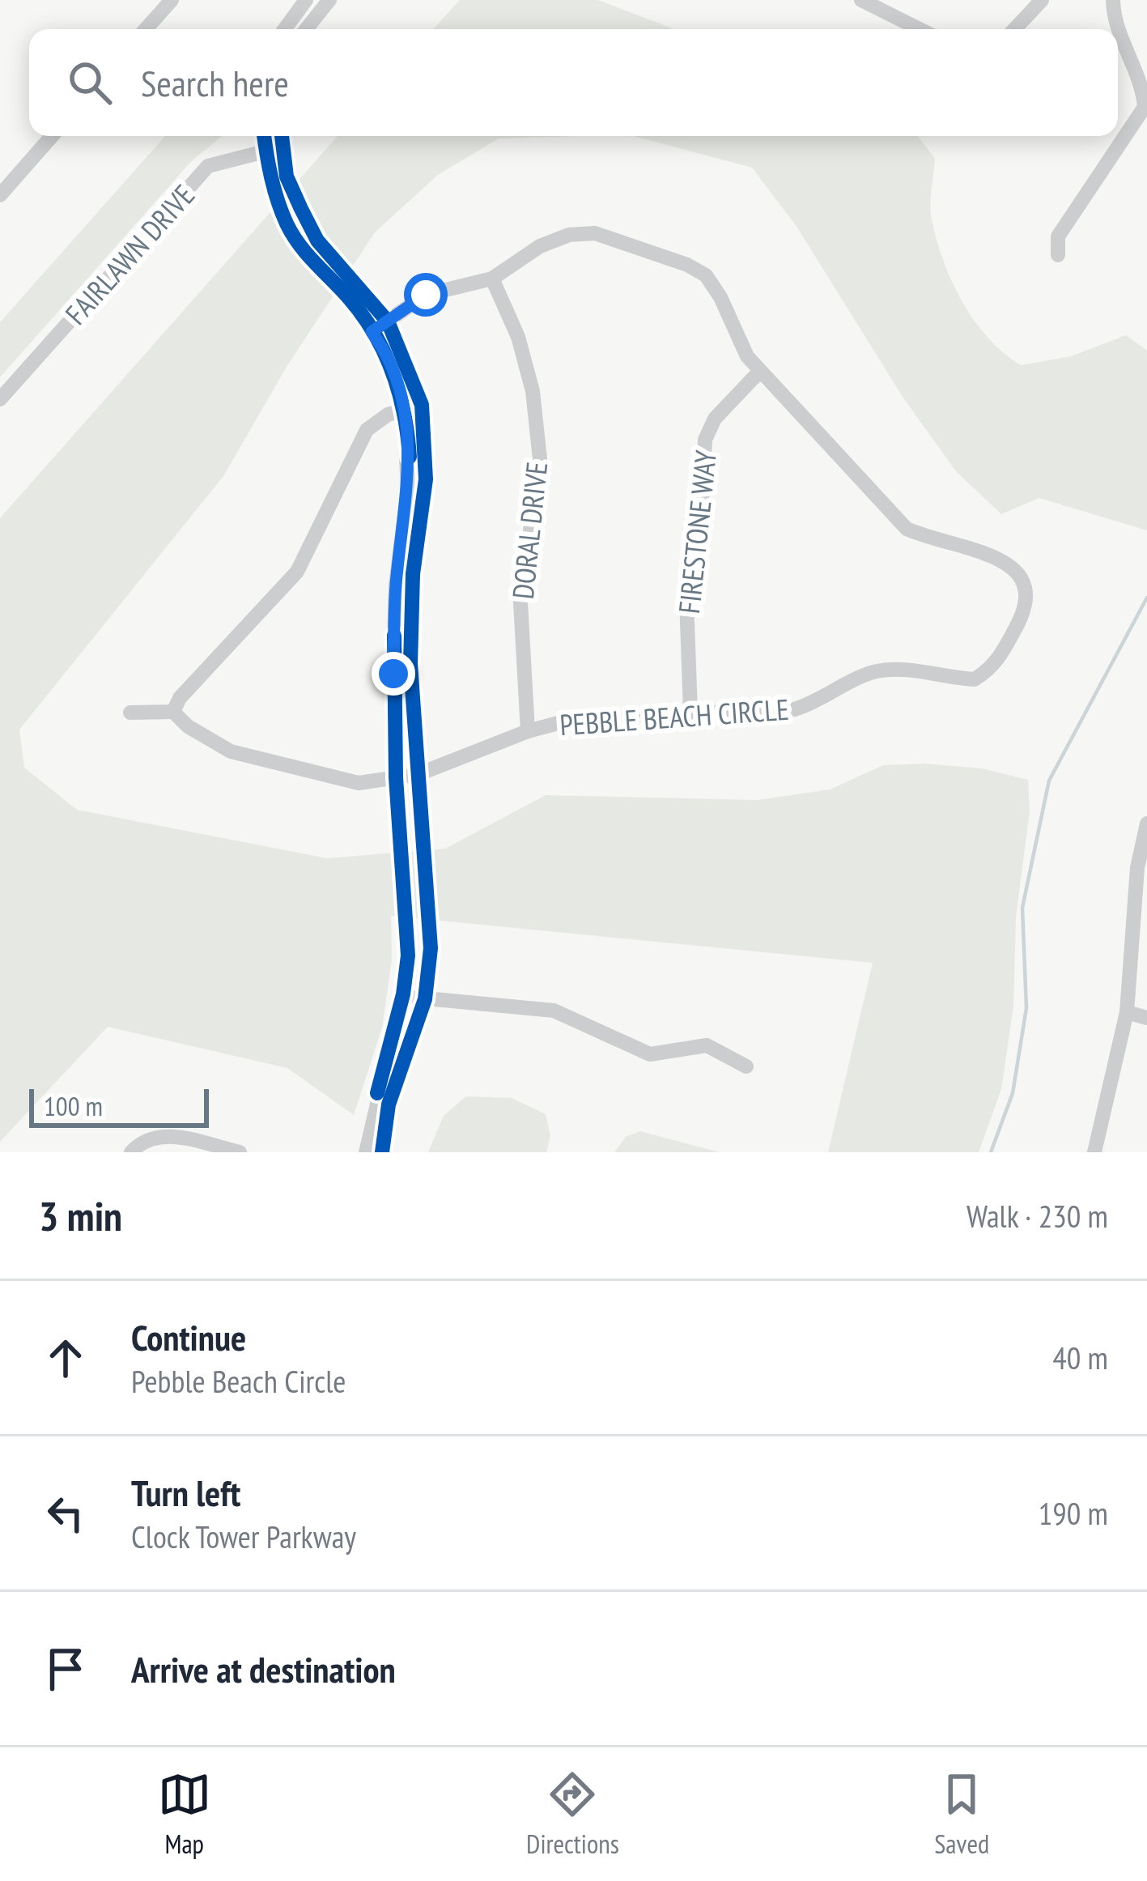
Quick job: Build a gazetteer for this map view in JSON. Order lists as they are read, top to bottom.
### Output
{
  "streets": {
    "street": [
      "FAIRLAWN DRIVE",
      "DORAL DRIVE",
      "FIRESTONE WAY",
      "PEBBLE BEACH CIRCLE"
    ]
  },
  "crossings": [
    ["DORAL DRIVE", "PEBBLE BEACH CIRCLE"],
    ["FIRESTONE WAY", "PEBBLE BEACH CIRCLE"]
  ],
  "scale_bar": "100 m",
  "page": {
    "search": "Search here",
    "scale": "100 m",
    "heading": ["3 min", "Walk · 230 m"],
    "list": [
      ["Continue", "Pebble Beach Circle", "40 m"],
      ["Turn left", "Clock Tower Parkway", "190 m"],
      "Arrive at destination"
    ],
    "nav": ["Map", "Directions", "Saved"]
  }
}
